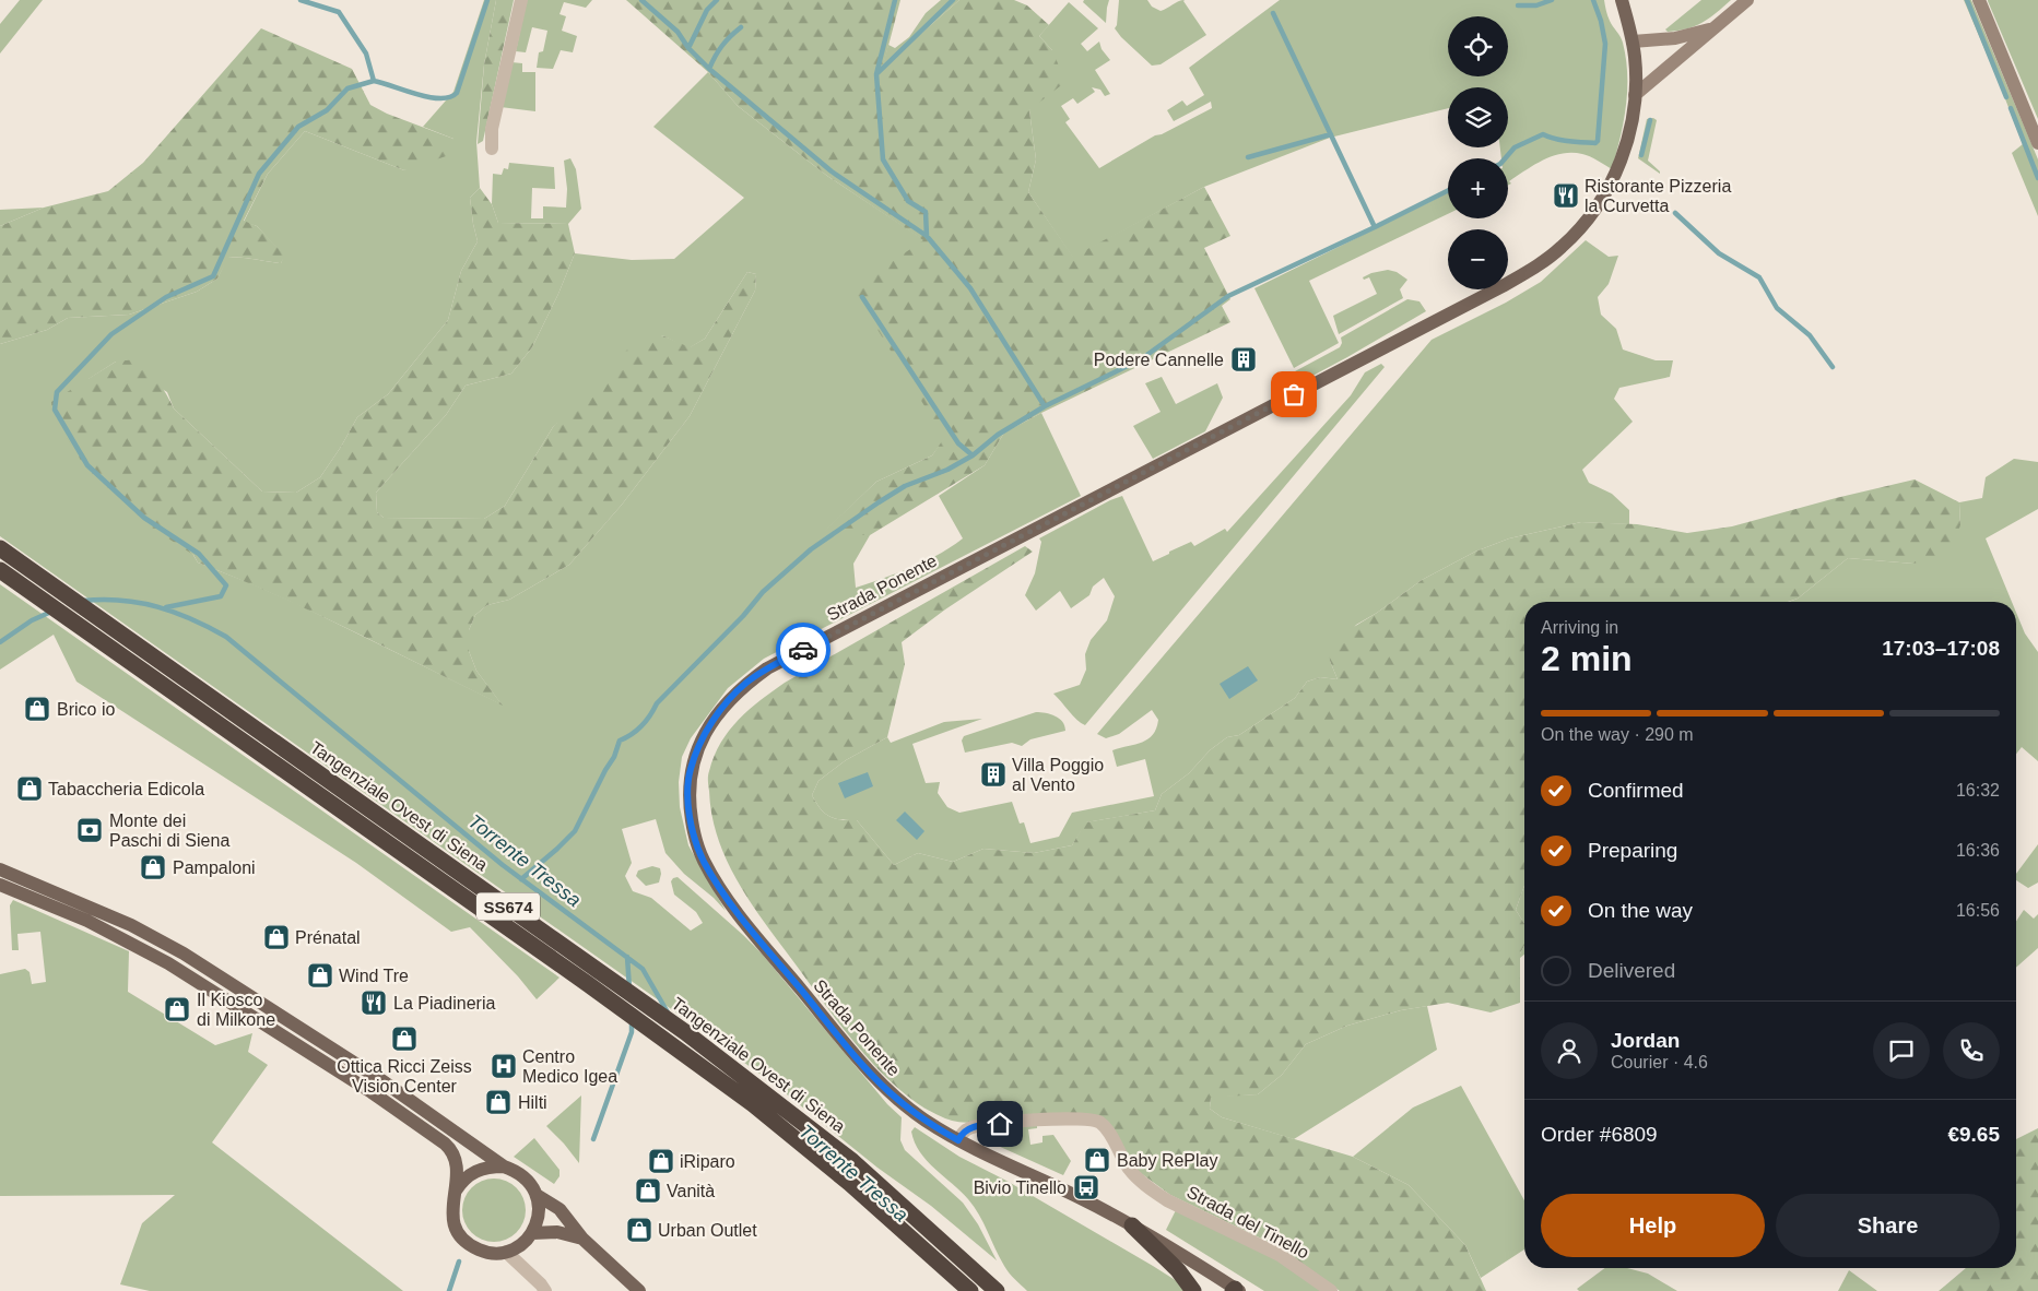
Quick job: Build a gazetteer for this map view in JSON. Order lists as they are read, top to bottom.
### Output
{
  "streets": {
    "highway": ["Tangenziale Ovest di Siena", "SS674"],
    "main road": ["Strada Ponente"],
    "street": ["Strada del Tinello"]
  },
  "crossings": [
    ["Strada Ponente", "Strada del Tinello"]
  ],
  "water": ["Torrente Tressa"],
  "places": {
    "restaurant": ["Ristorante Pizzeria la Curvetta", "La Piadineria"],
    "building": ["Podere Cannelle", "Villa Poggio al Vento"],
    "shop": [
      "Brico io",
      "Tabaccheria Edicola",
      "Pampaloni",
      "Prénatal",
      "Wind Tre",
      "Il Kiosco di Milkone",
      "Ottica Ricci Zeiss Vision Center",
      "Hilti",
      "Baby RePlay",
      "iRiparo",
      "Vanità",
      "Urban Outlet"
    ],
    "bank": ["Monte dei Paschi di Siena"],
    "hospital": ["Centro Medico Igea"],
    "bus stop": ["Bivio Tinello"]
  },
  "page": {
    "map_buttons": ["+", "−"],
    "heading": ["2 min", "Arriving in", "17:03–17:08"],
    "panel": [
      "Jordan",
      "Courier · 4.6",
      "Order #6809",
      "€9.65"
    ],
    "bar": "On the way · 290 m",
    "list": [
      ["Confirmed", "16:32"],
      ["Preparing", "16:36"],
      ["On the way", "16:56"],
      "Delivered"
    ],
    "buttons": ["Help", "Share"]
  }
}
